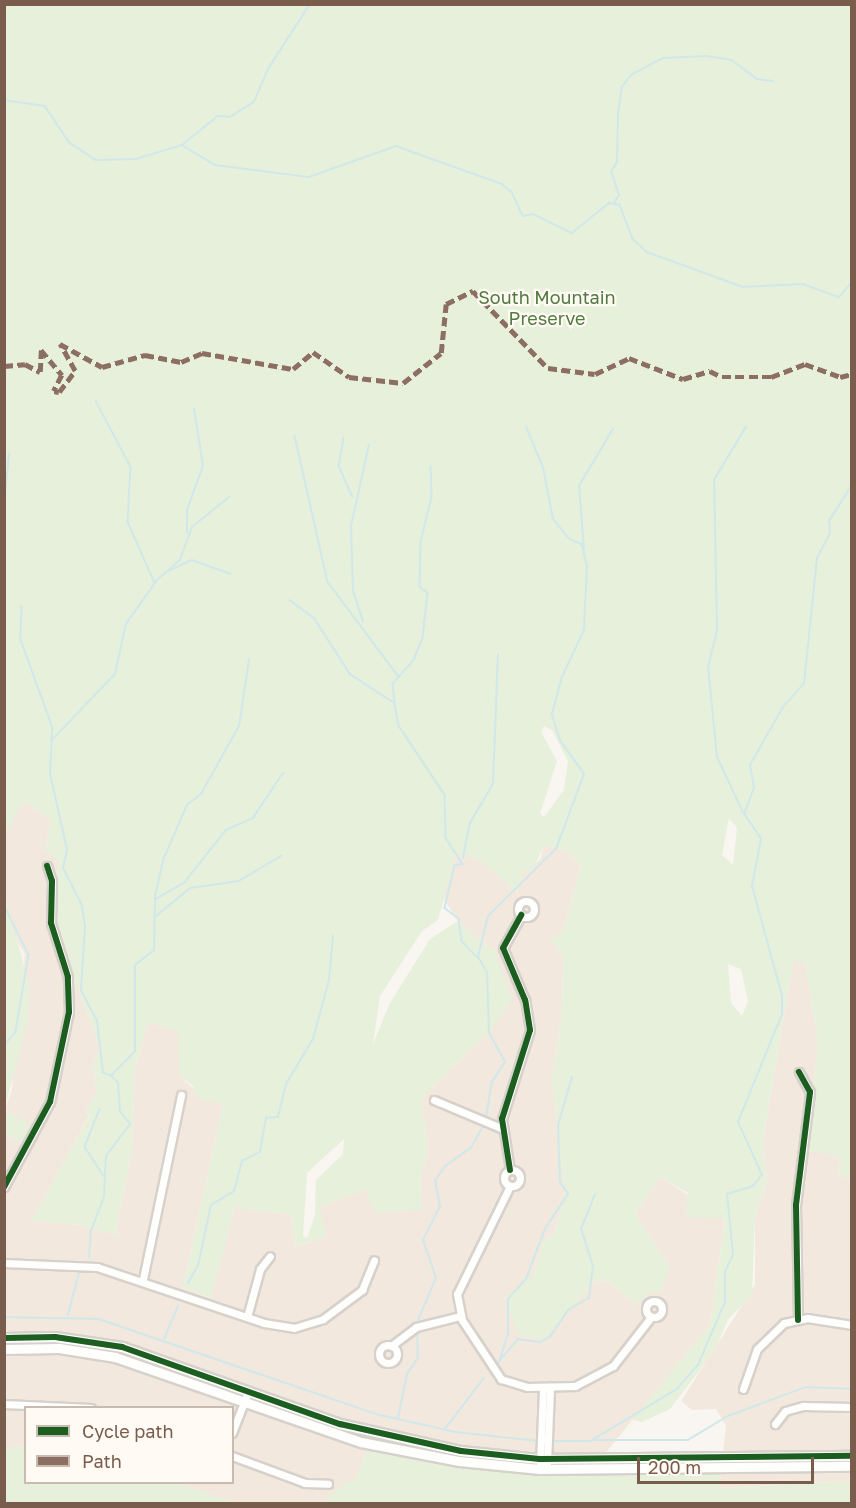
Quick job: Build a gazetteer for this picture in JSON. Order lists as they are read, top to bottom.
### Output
{
  "parks": ["South Mountain Preserve"],
  "legend": ["Cycle path", "Path"],
  "scale_bar": "200 m"
}
